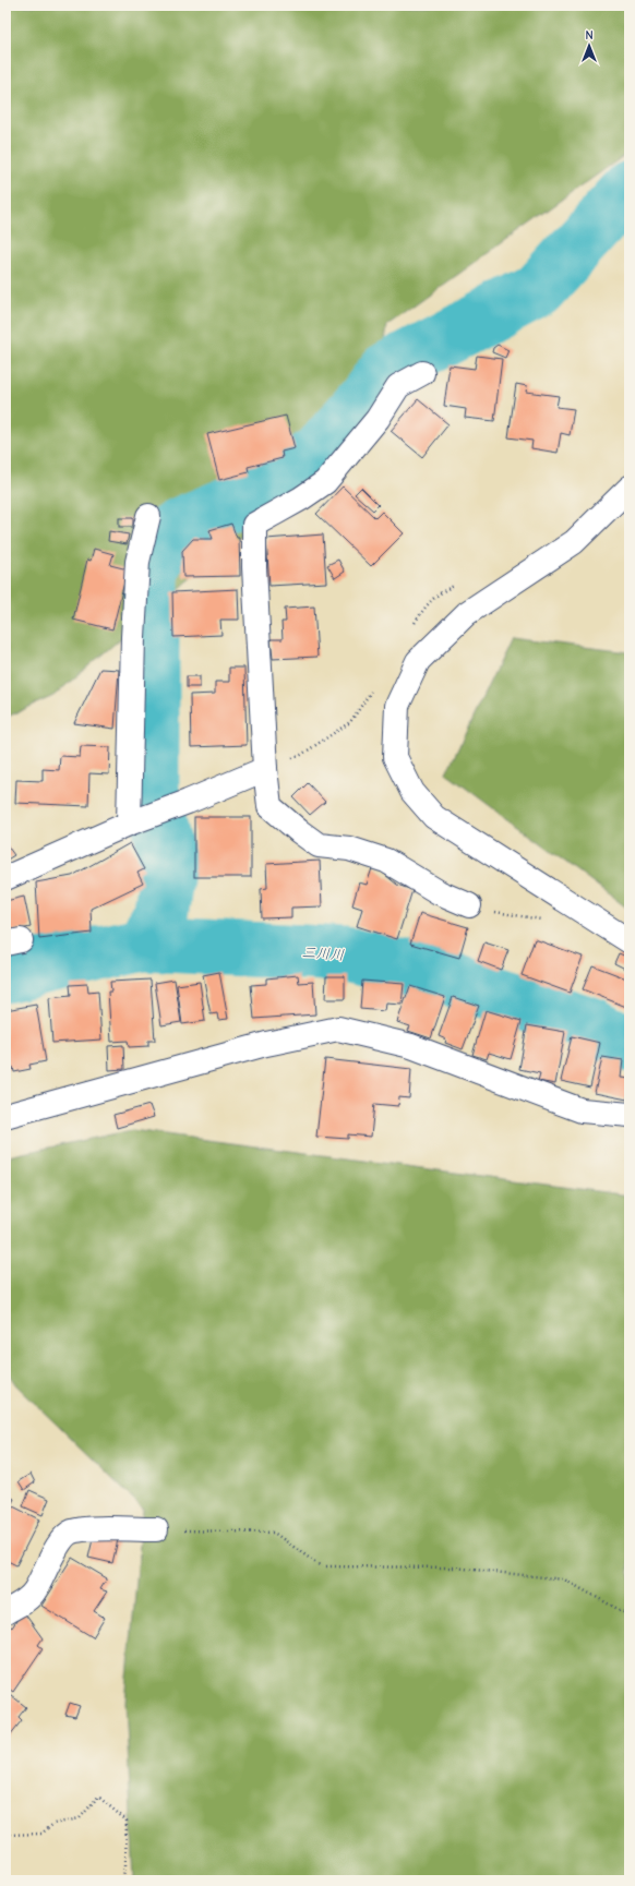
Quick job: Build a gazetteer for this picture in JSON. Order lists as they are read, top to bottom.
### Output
{
  "water": ["三川川"],
  "north": "top"
}
